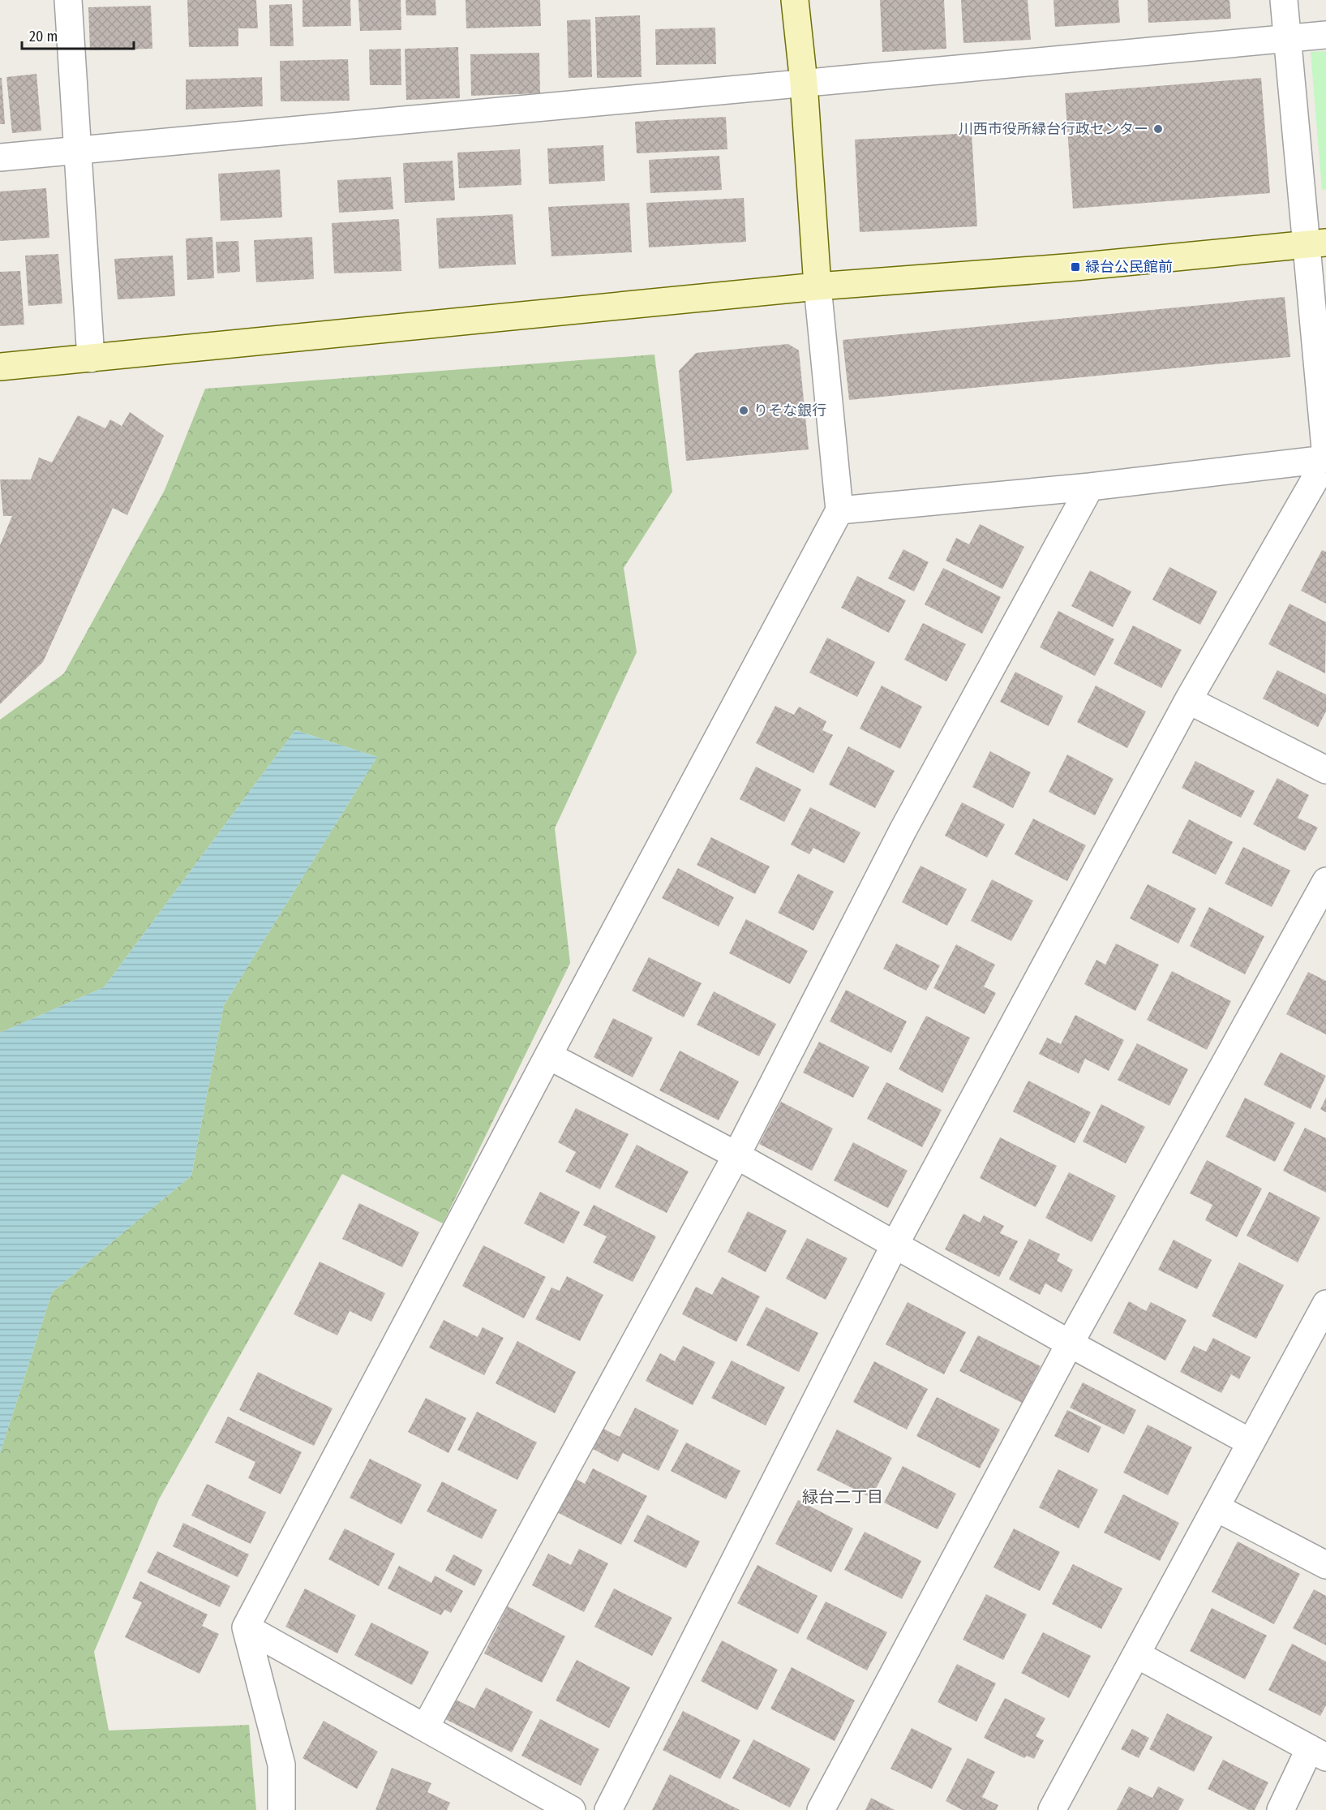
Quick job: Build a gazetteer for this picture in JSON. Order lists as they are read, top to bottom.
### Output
{
  "districts": ["緑台二丁目"],
  "places": {
    "other": ["川西市役所緑台行政センター", "りそな銀行"],
    "transit": ["緑台公民館前"]
  },
  "scale_bar": "20 m"
}
